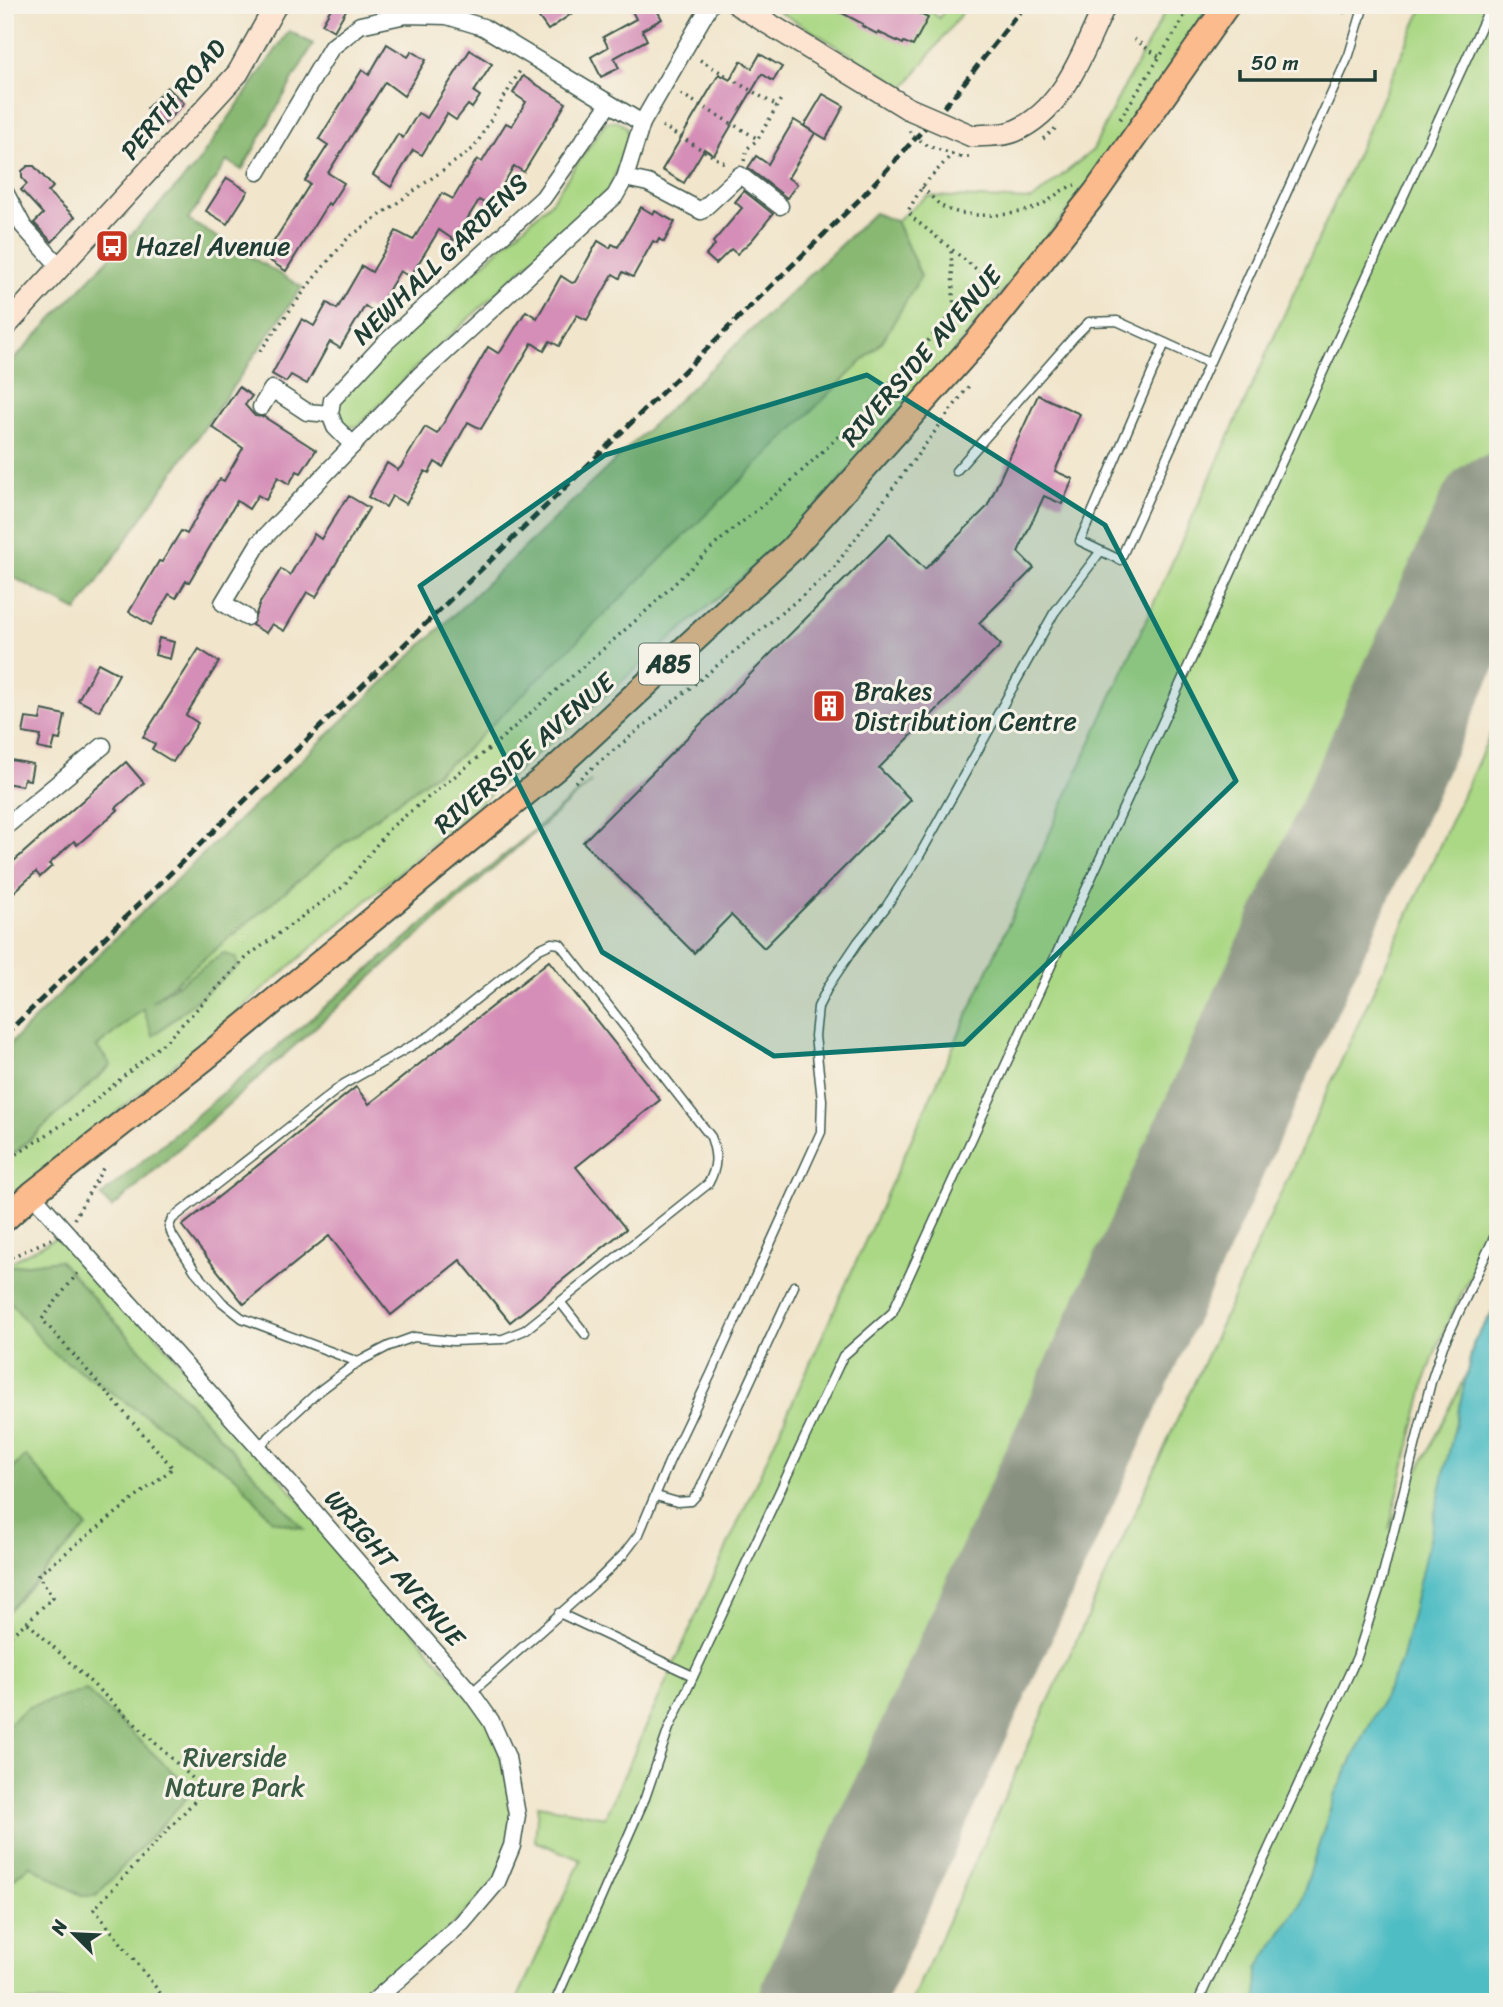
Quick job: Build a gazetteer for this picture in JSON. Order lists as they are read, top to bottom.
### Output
{
  "streets": {
    "main road": ["RIVERSIDE AVENUE", "A85"],
    "street": ["PERTH ROAD", "NEWHALL GARDENS", "WRIGHT AVENUE"]
  },
  "crossings": [
    ["RIVERSIDE AVENUE", "WRIGHT AVENUE"]
  ],
  "parks": ["Riverside Nature Park"],
  "places": {
    "bus stop": ["Hazel Avenue"],
    "building": ["Brakes Distribution Centre"]
  },
  "scale_bar": "50 m",
  "north": "top left"
}
